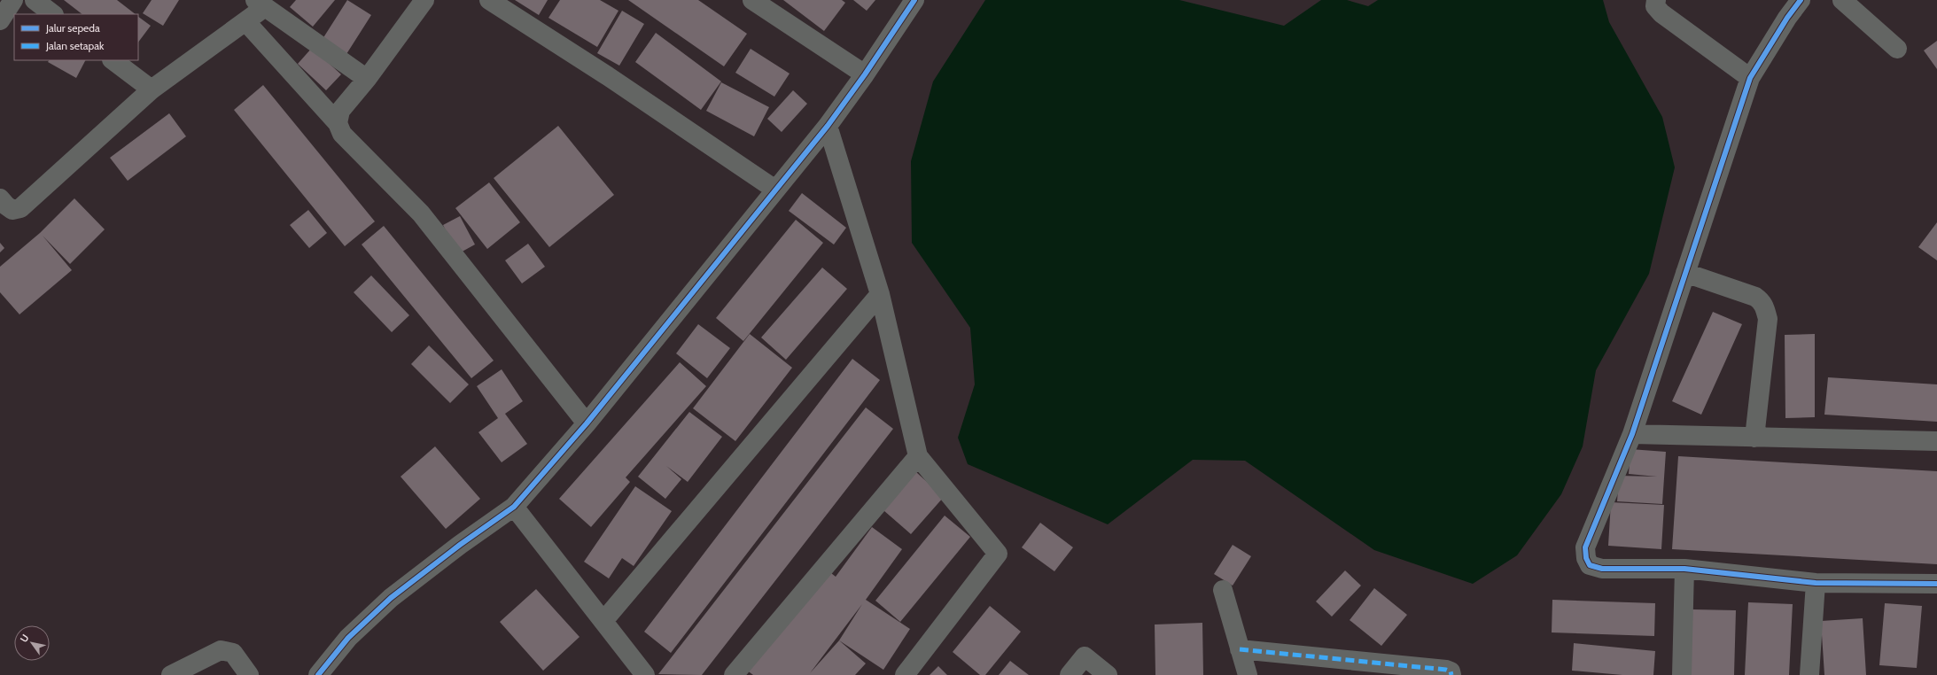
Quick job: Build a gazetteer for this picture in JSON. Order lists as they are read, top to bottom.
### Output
{
  "legend": ["Jalur sepeda", "Jalan setapak"],
  "north": "top left"
}
